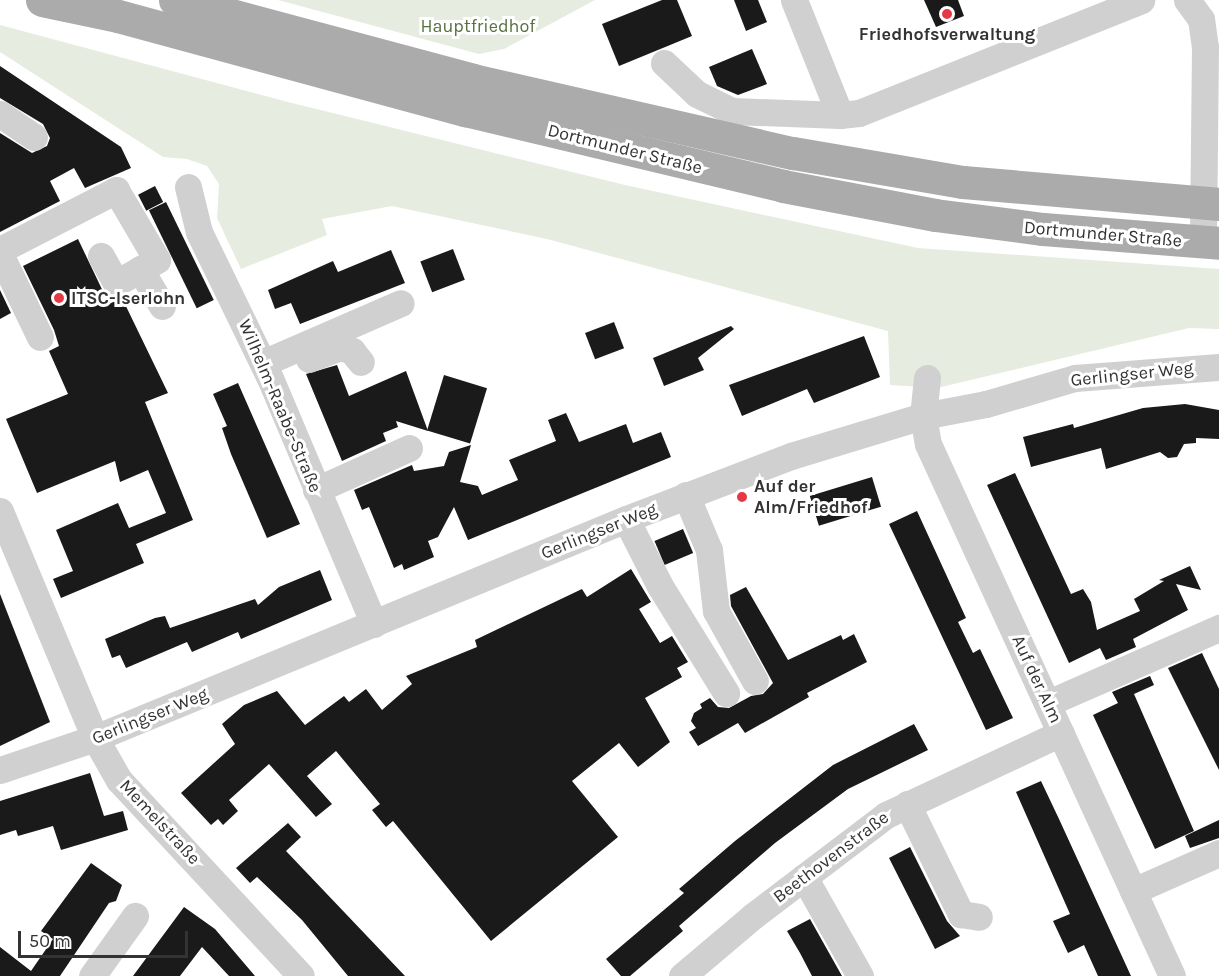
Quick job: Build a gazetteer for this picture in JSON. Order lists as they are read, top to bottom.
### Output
{
  "streets": {
    "main road": ["Dortmunder Straße"],
    "street": [
      "Gerlingser Weg",
      "Wilhelm-Raabe-Straße",
      "Auf der Alm",
      "Memelstraße",
      "Beethovenstraße"
    ]
  },
  "crossings": [
    ["Gerlingser Weg", "Wilhelm-Raabe-Straße"],
    ["Gerlingser Weg", "Auf der Alm"],
    ["Gerlingser Weg", "Memelstraße"],
    ["Auf der Alm", "Beethovenstraße"]
  ],
  "parks": ["Hauptfriedhof"],
  "places": ["Friedhofsverwaltung", "ITSC-Iserlohn", "Auf der Alm/Friedhof"],
  "scale_bar": "50 m"
}
